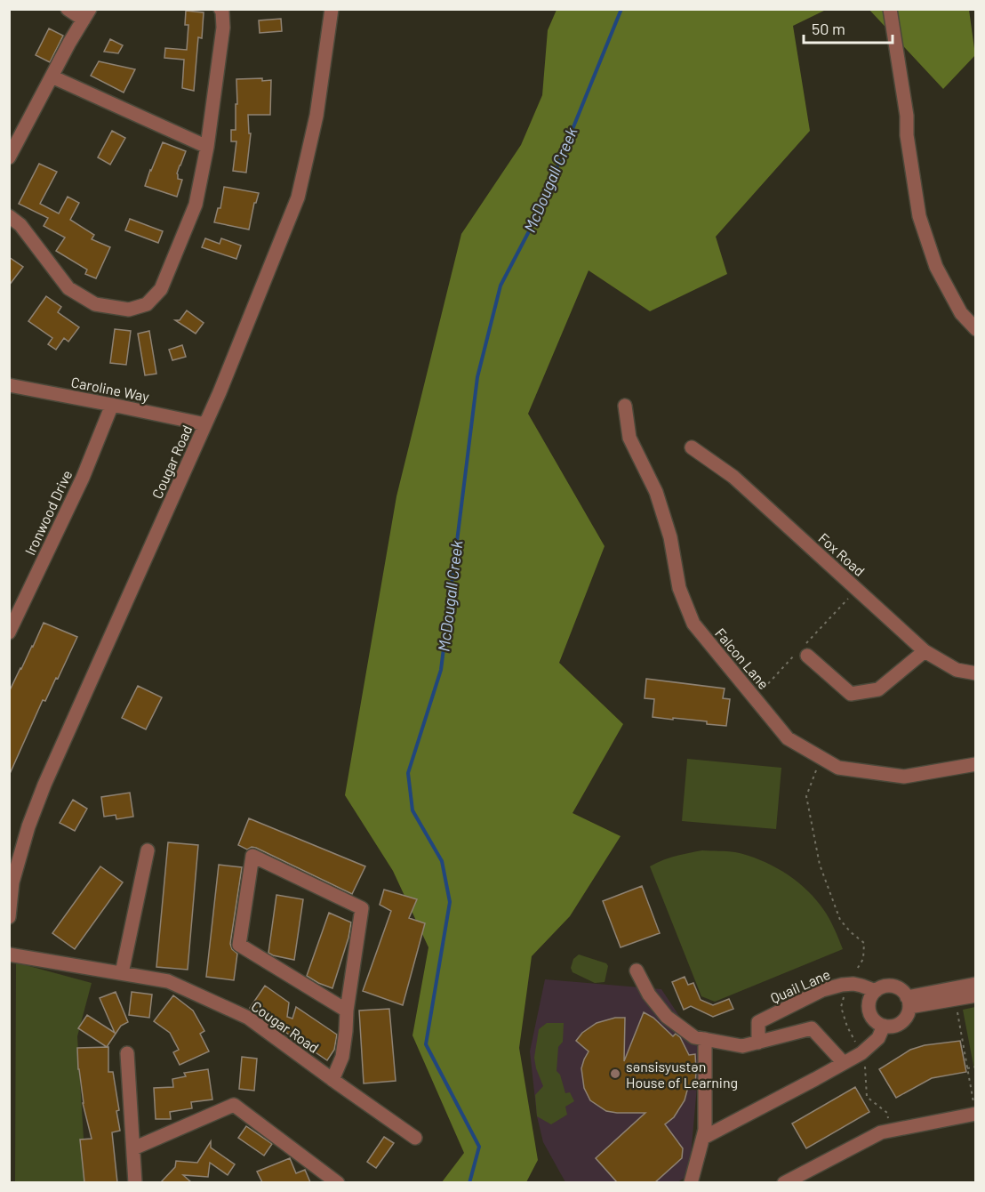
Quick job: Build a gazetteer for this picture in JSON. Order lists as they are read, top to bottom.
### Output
{
  "streets": {
    "street": [
      "Caroline Way",
      "Cougar Road",
      "Ironwood Drive",
      "Fox Road",
      "Falcon Lane",
      "Quail Lane"
    ]
  },
  "crossings": [
    ["Caroline Way", "Cougar Road"],
    ["Caroline Way", "Ironwood Drive"]
  ],
  "water": ["McDougall Creek"],
  "places": ["sənsisyustən House of Learning"],
  "scale_bar": "50 m"
}
